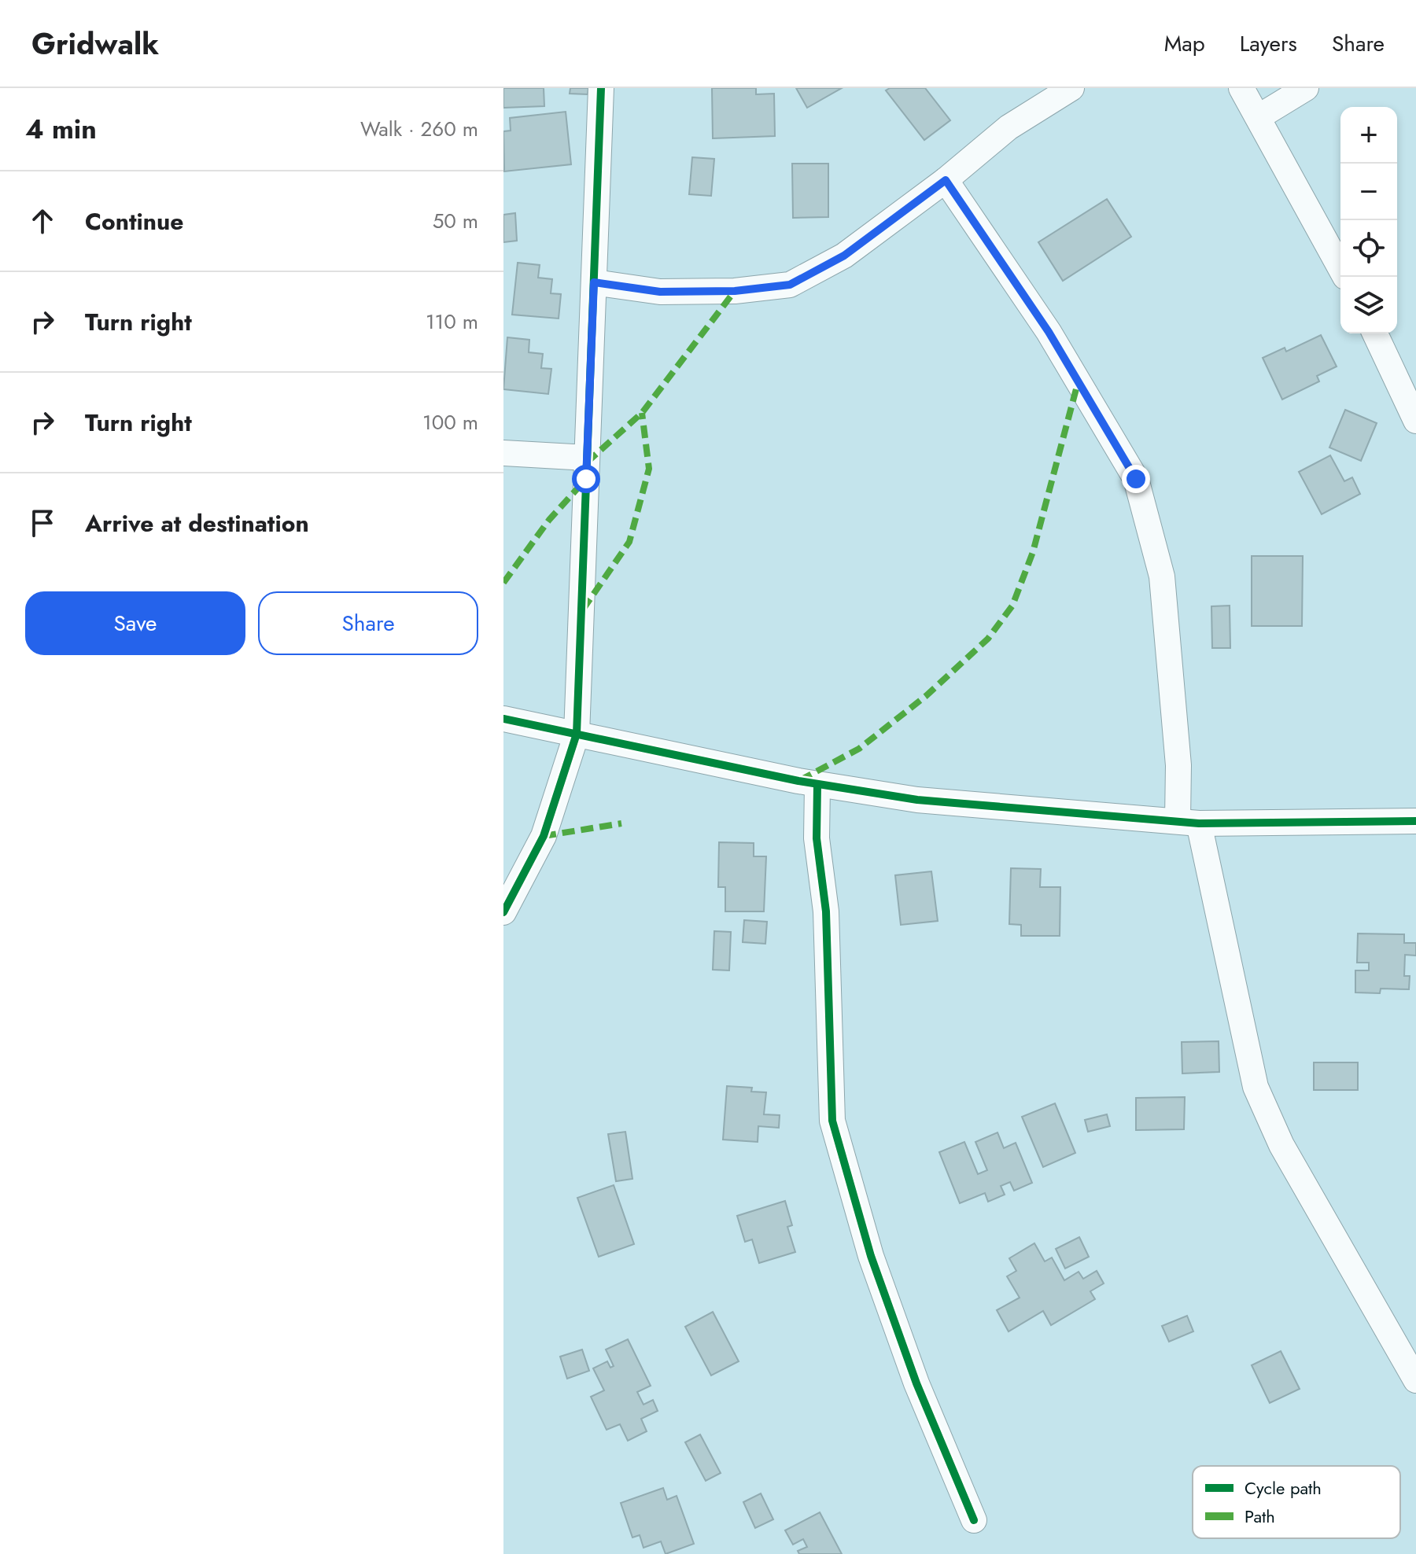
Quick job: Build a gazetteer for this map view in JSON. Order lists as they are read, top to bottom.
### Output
{
  "legend": ["Cycle path", "Path"],
  "page": {
    "header": "Gridwalk",
    "nav": ["Map", "Layers", "Share"],
    "heading": ["4 min", "Walk · 260 m"],
    "map_buttons": ["+", "−"],
    "list": [
      ["Continue", "50 m"],
      ["Turn right", "110 m"],
      ["Turn right", "100 m"],
      "Arrive at destination"
    ],
    "buttons": ["Save", "Share"]
  }
}
